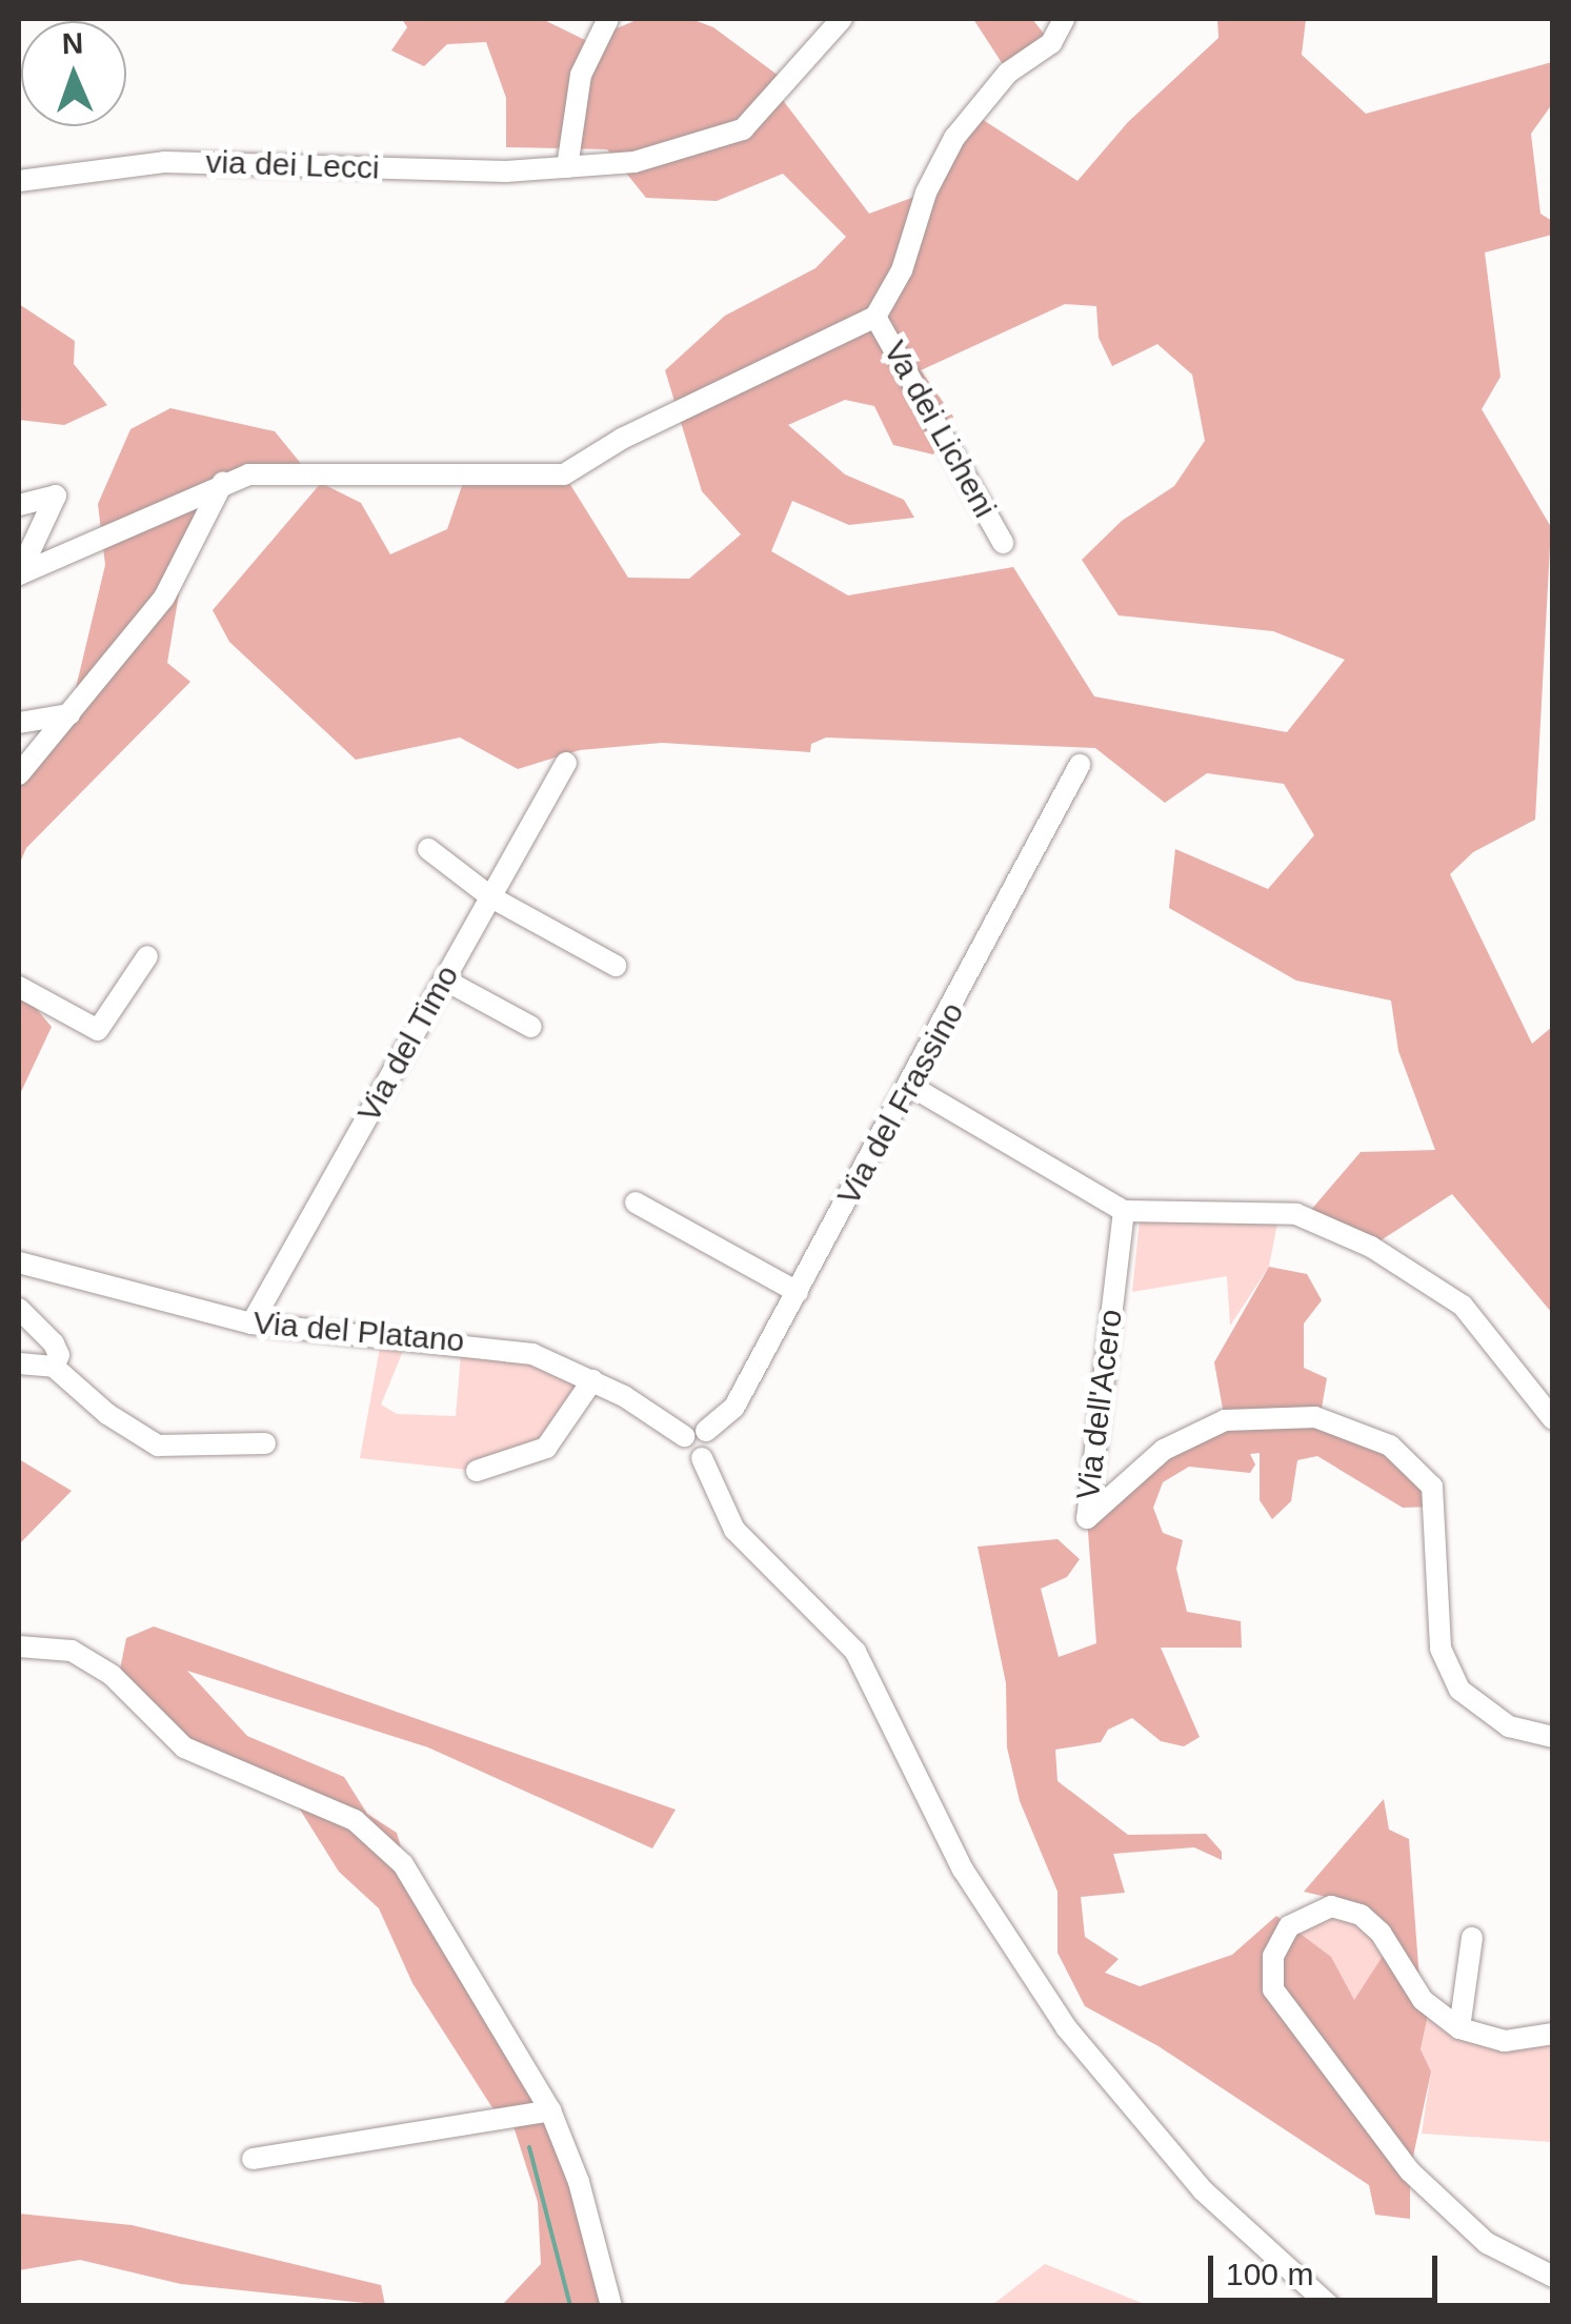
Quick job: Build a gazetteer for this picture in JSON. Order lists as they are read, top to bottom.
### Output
{
  "streets": {
    "street": [
      "via dei Lecci",
      "Va dei Licheni",
      "Via del Timo",
      "Via del Frassino",
      "Via del Platano",
      "Via dell'Acero"
    ]
  },
  "crossings": [
    ["Via del Timo", "Via del Platano"],
    ["Via del Frassino", "Via del Platano"]
  ],
  "scale_bar": "100 m",
  "north": "top"
}
